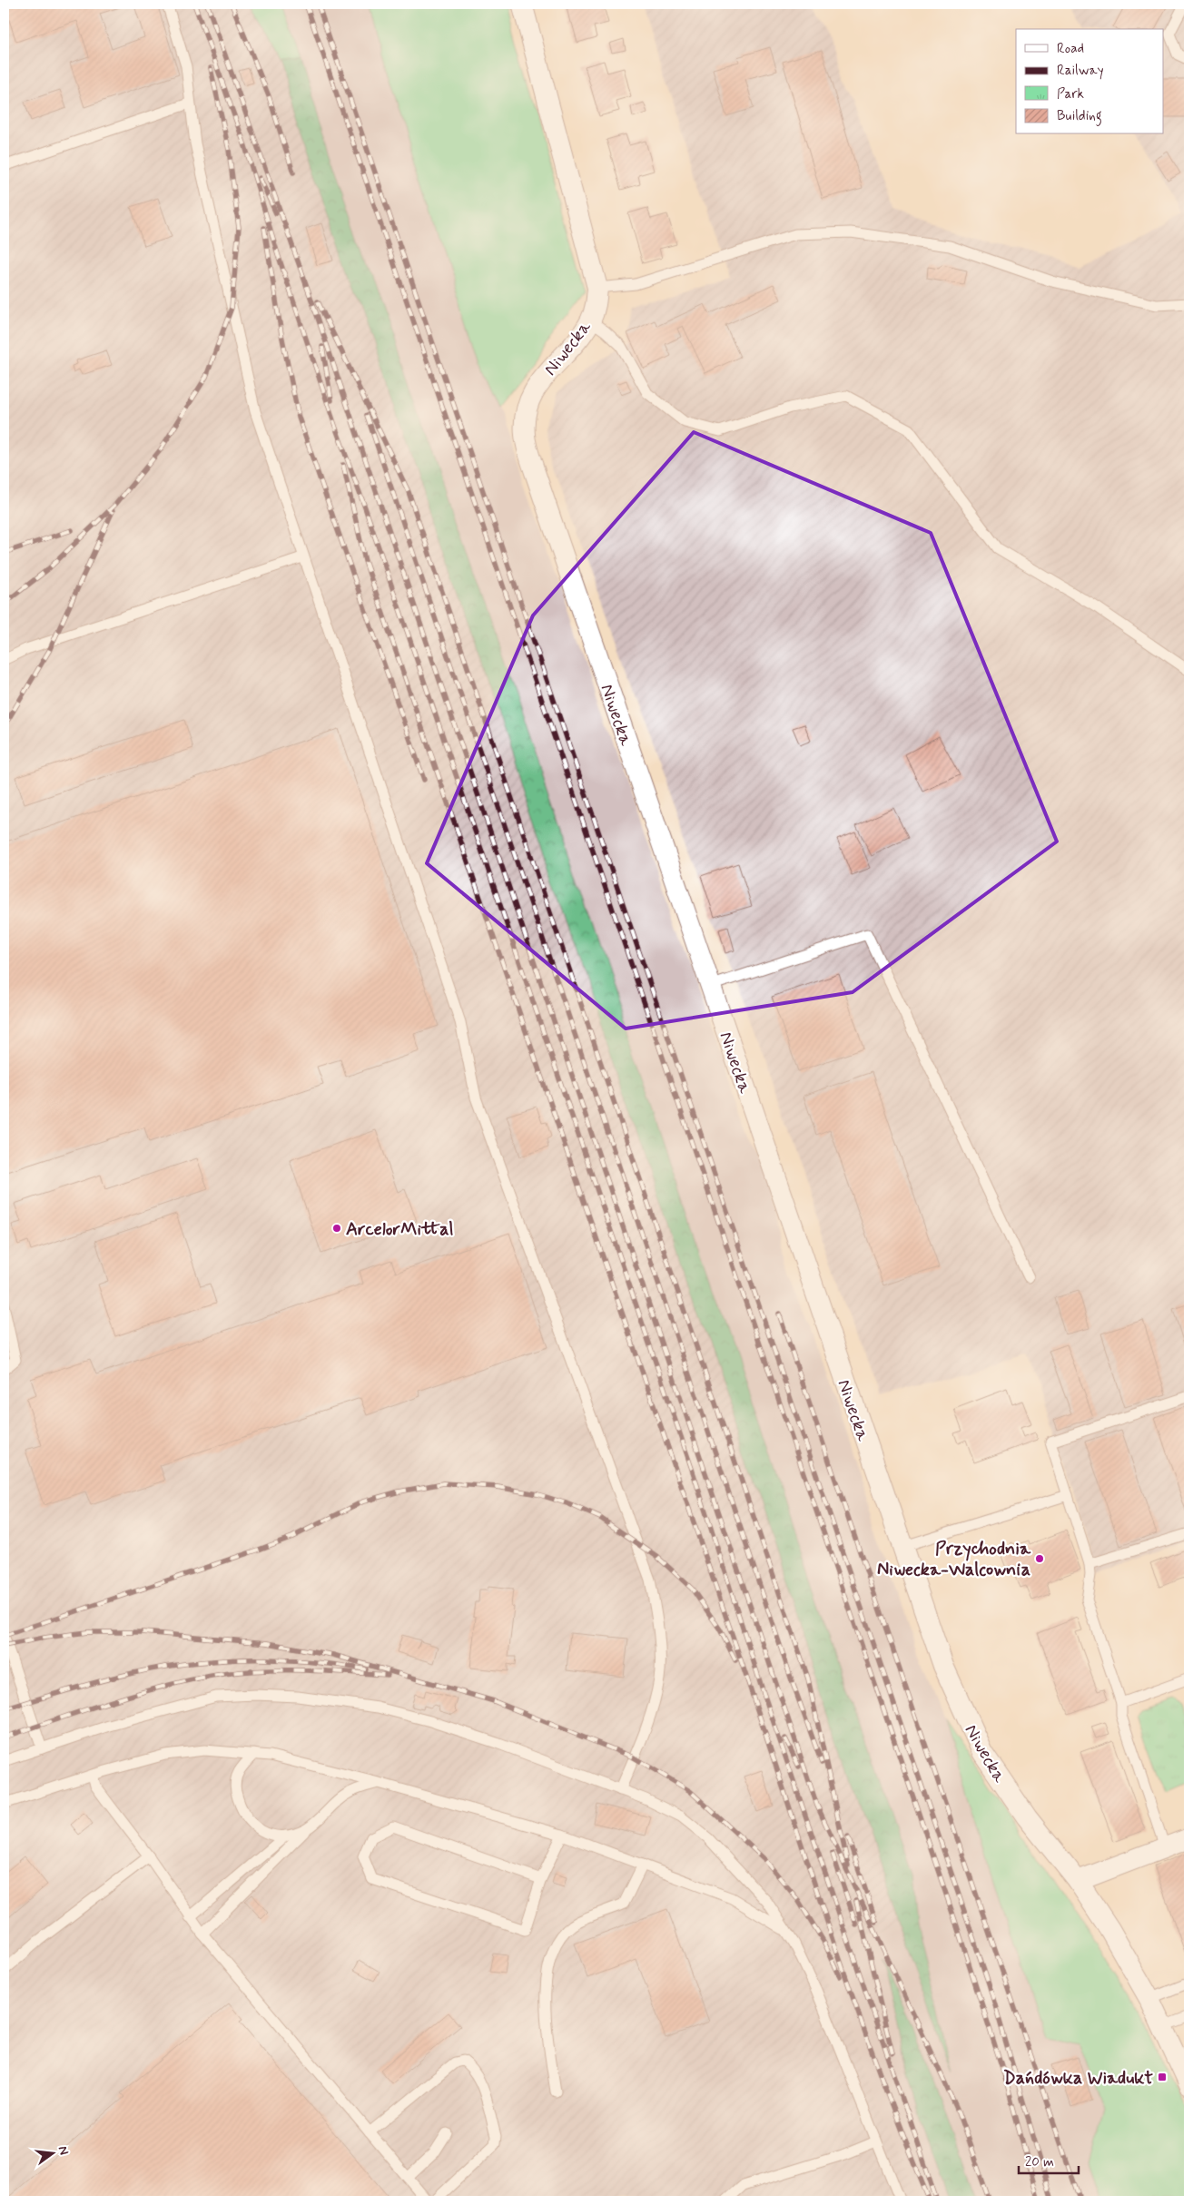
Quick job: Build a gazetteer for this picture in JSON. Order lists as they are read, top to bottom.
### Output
{
  "streets": {
    "street": ["Niwecka"]
  },
  "places": {
    "other": ["ArcelorMittal", "Przychodnia Niwecka-Walcownia"],
    "transit": ["Dańdówka Wiadukt"]
  },
  "legend": [
    "Road",
    "Railway",
    "Park",
    "Building"
  ],
  "scale_bar": "20 m",
  "north": "right"
}
